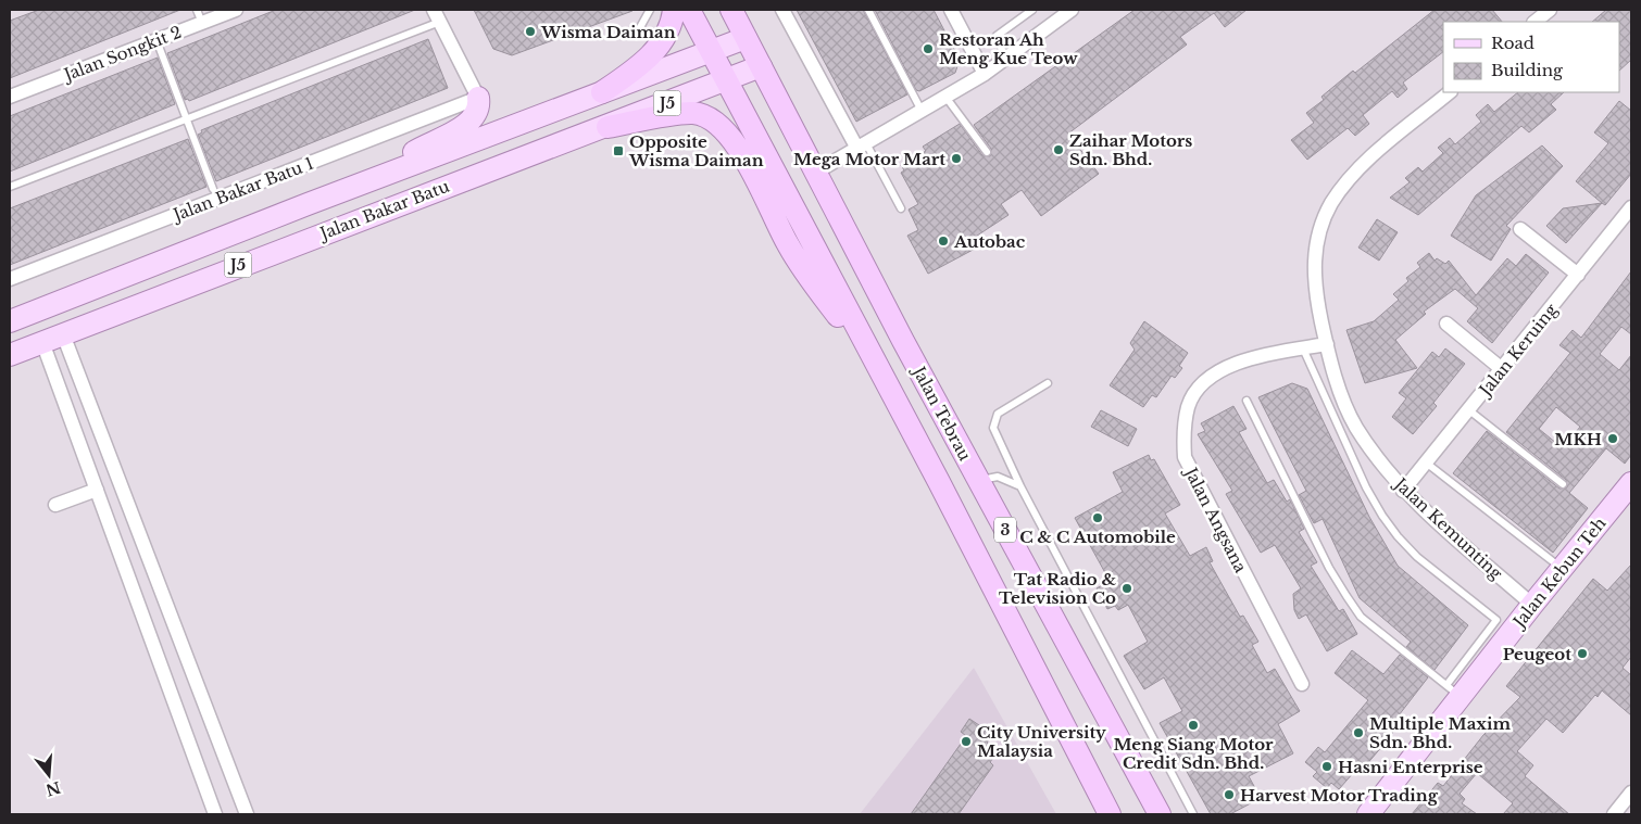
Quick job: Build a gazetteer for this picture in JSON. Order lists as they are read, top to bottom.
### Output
{
  "streets": {
    "highway": ["Jalan Tebrau", "3"],
    "main road": ["J5", "Jalan Bakar Batu", "Jalan Kebun Teh"],
    "street": [
      "Jalan Songkit 2",
      "Jalan Bakar Batu 1",
      "Jalan Keruing",
      "Jalan Angsana",
      "Jalan Kemunting"
    ]
  },
  "crossings": [
    ["Jalan Bakar Batu", "Jalan Tebrau"],
    ["Jalan Bakar Batu", "3"],
    ["Jalan Keruing", "Jalan Kemunting"],
    ["Jalan Angsana", "Jalan Kemunting"],
    ["Jalan Kemunting", "Jalan Kebun Teh"]
  ],
  "places": {
    "other": [
      "Wisma Daiman",
      "Restoran Ah Meng Kue Teow",
      "Zaihar Motors Sdn. Bhd.",
      "Mega Motor Mart",
      "Autobac",
      "MKH",
      "C & C Automobile",
      "Tat Radio & Television Co",
      "Peugeot",
      "Meng Siang Motor Credit Sdn. Bhd.",
      "Multiple Maxim Sdn. Bhd.",
      "City University Malaysia",
      "Hasni Enterprise",
      "Harvest Motor Trading"
    ],
    "transit": ["Opposite Wisma Daiman"]
  },
  "legend": ["Road", "Building"],
  "north": "bottom"
}
